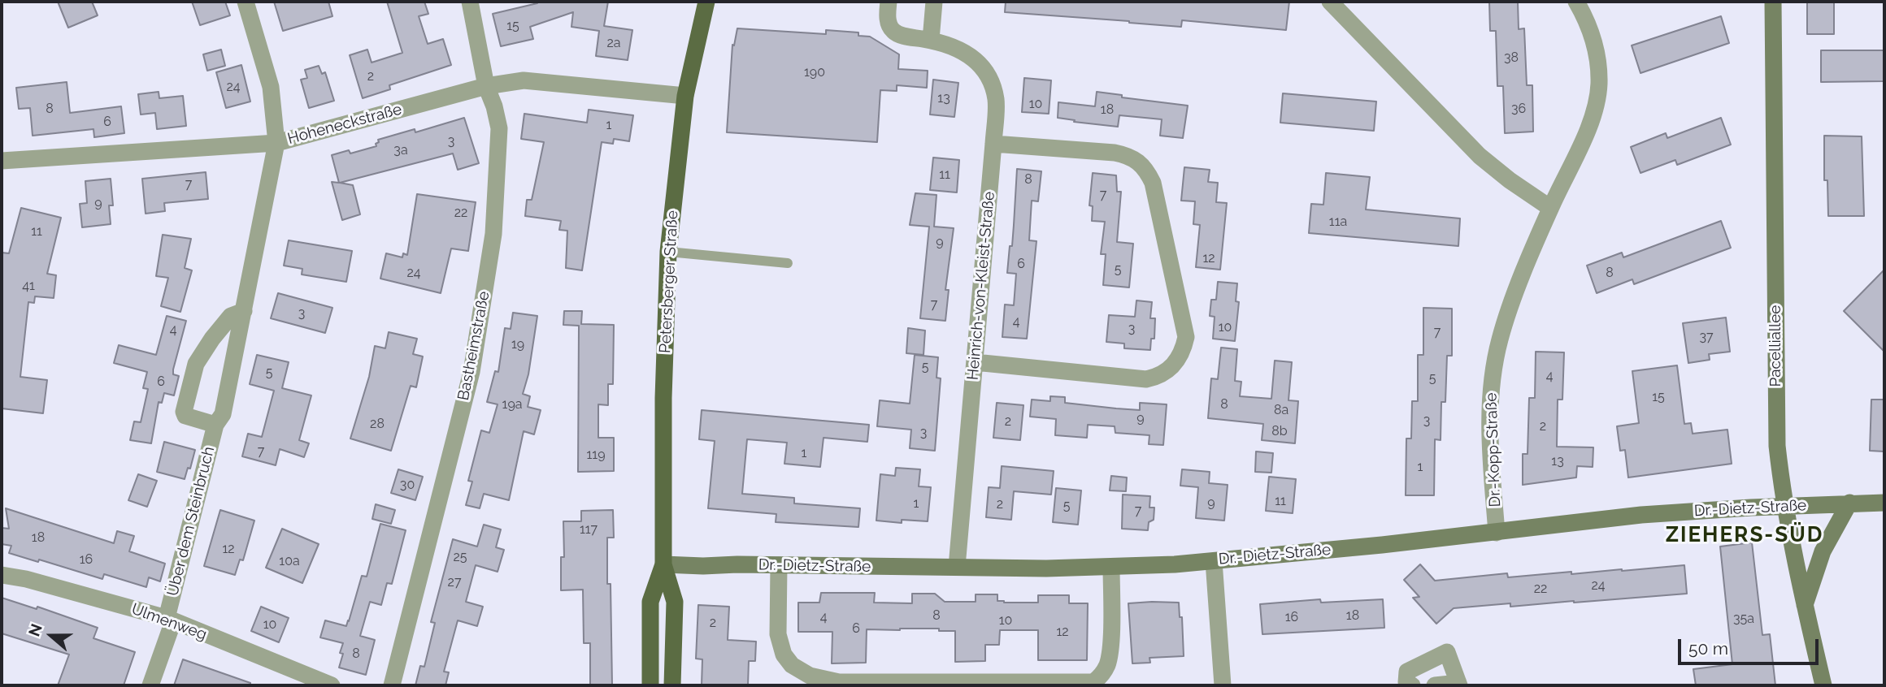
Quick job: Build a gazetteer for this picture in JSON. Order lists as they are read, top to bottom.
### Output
{
  "streets": {
    "main road": ["Petersberger Straße", "Pacelliallee", "Dr.-Dietz-Straße"],
    "street": [
      "Hoheneckstraße",
      "Heinrich-von-Kleist-Straße",
      "Bastheimstraße",
      "Dr.-Kopp-Straße",
      "Über dem Steinbruch",
      "Ulmenweg"
    ]
  },
  "crossings": [
    ["Hoheneckstraße", "Petersberger Straße"],
    ["Hoheneckstraße", "Bastheimstraße"],
    ["Hoheneckstraße", "Über dem Steinbruch"],
    ["Petersberger Straße", "Dr.-Dietz-Straße"],
    ["Heinrich-von-Kleist-Straße", "Dr.-Dietz-Straße"],
    ["Pacelliallee", "Dr.-Dietz-Straße"],
    ["Dr.-Kopp-Straße", "Dr.-Dietz-Straße"],
    ["Über dem Steinbruch", "Ulmenweg"]
  ],
  "districts": ["ZIEHERS-SÜD"],
  "house_numbers": [
    "15",
    "2a",
    "38",
    "190",
    "2",
    "24",
    "13",
    "10",
    "8",
    "36",
    "18",
    "6",
    "1",
    "3",
    "3a",
    "11",
    "8",
    "7",
    "7",
    "9",
    "22",
    "11a",
    "11",
    "9",
    "12",
    "6",
    "5",
    "24",
    "8",
    "41",
    "7",
    "3",
    "4",
    "10",
    "3",
    "4",
    "7",
    "37",
    "19",
    "5",
    "5",
    "4",
    "5",
    "6",
    "15",
    "19a",
    "8",
    "8a",
    "9",
    "3",
    "2",
    "28",
    "2",
    "8b",
    "3",
    "7",
    "1",
    "119",
    "13",
    "1",
    "30",
    "11",
    "9",
    "1",
    "2",
    "5",
    "7",
    "117",
    "18",
    "12",
    "25",
    "16",
    "10a",
    "27",
    "24",
    "22",
    "8",
    "18",
    "4",
    "16",
    "35a",
    "10",
    "2",
    "10",
    "6",
    "12",
    "8"
  ],
  "scale_bar": "50 m",
  "north": "left"
}
